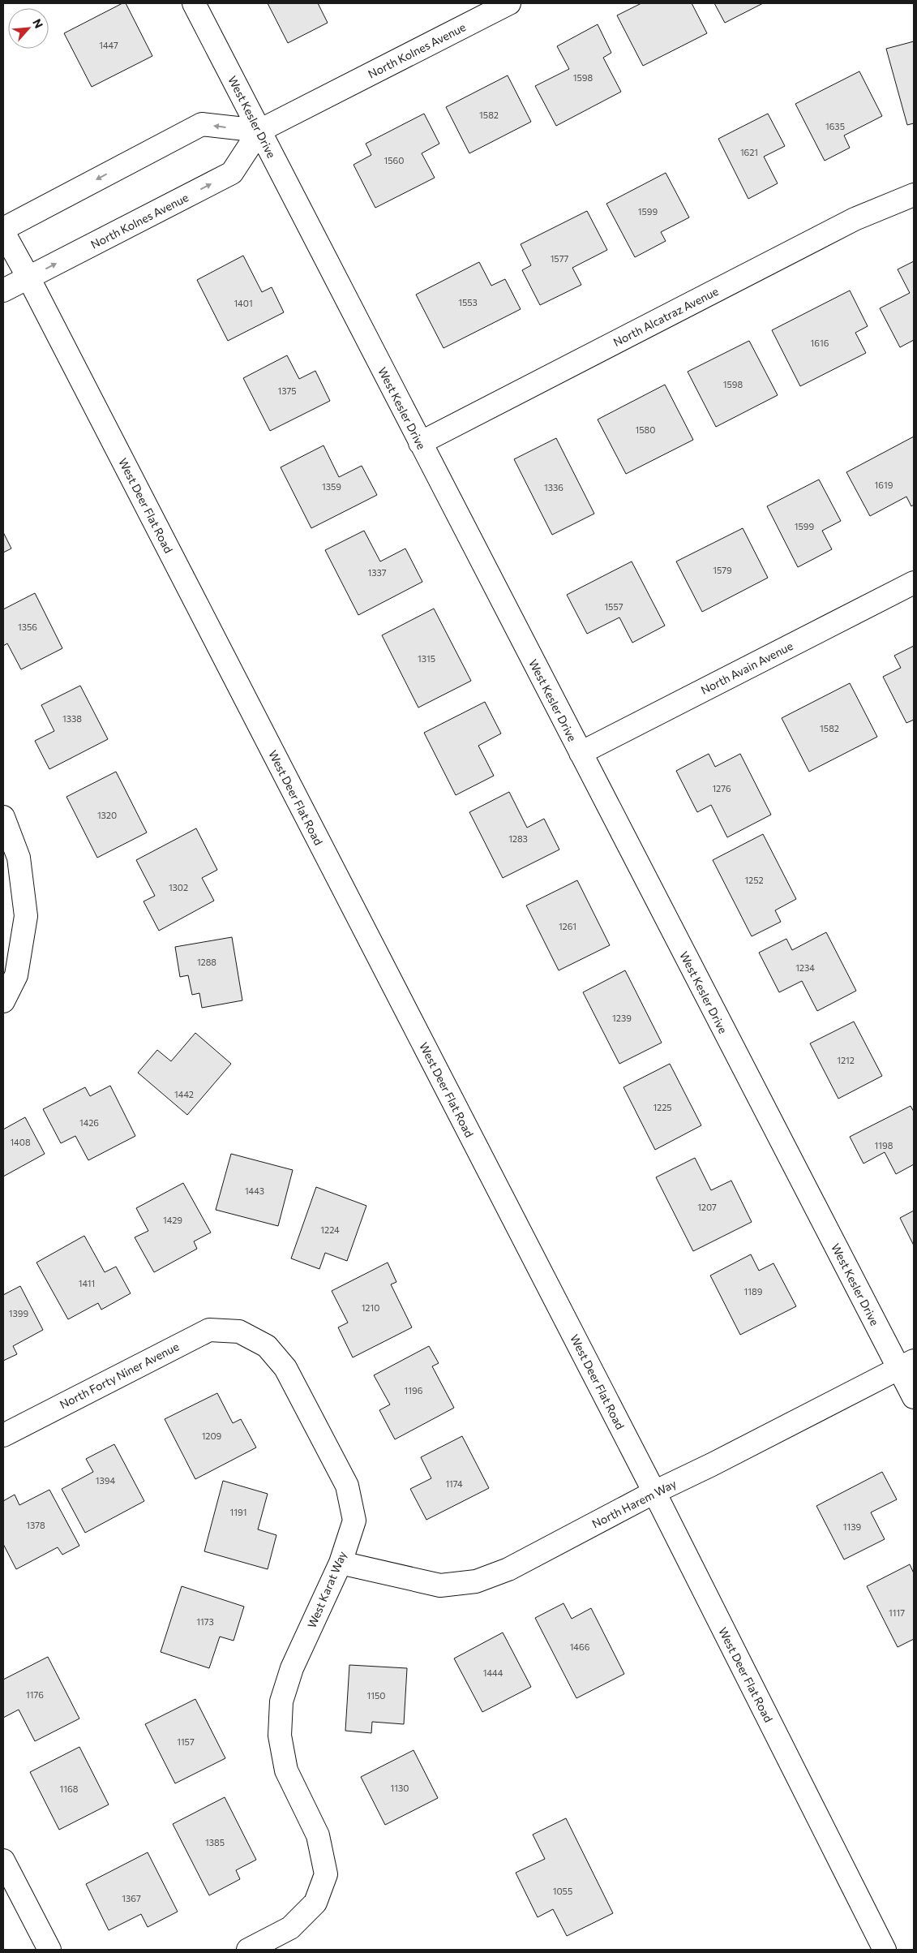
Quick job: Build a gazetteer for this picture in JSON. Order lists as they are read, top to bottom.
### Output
{
  "streets": {
    "street": [
      "North Kolnes Avenue",
      "West Kesler Drive",
      "North Alcatraz Avenue",
      "West Deer Flat Road",
      "North Avain Avenue",
      "North Forty Niner Avenue",
      "North Harem Way",
      "West Karat Way"
    ]
  },
  "crossings": [
    ["North Kolnes Avenue", "West Kesler Drive"],
    ["North Kolnes Avenue", "West Deer Flat Road"],
    ["West Kesler Drive", "North Alcatraz Avenue"],
    ["West Kesler Drive", "North Avain Avenue"],
    ["West Kesler Drive", "North Harem Way"],
    ["West Deer Flat Road", "North Harem Way"],
    ["North Forty Niner Avenue", "West Karat Way"],
    ["North Harem Way", "West Karat Way"]
  ],
  "house_numbers": [
    "1447",
    "1598",
    "1582",
    "1635",
    "1621",
    "1560",
    "1599",
    "1577",
    "1553",
    "1401",
    "1616",
    "1598",
    "1375",
    "1580",
    "1619",
    "1359",
    "1336",
    "1599",
    "1579",
    "1337",
    "1557",
    "1356",
    "1315",
    "1338",
    "1582",
    "1276",
    "1320",
    "1283",
    "1252",
    "1302",
    "1261",
    "1288",
    "1234",
    "1239",
    "1212",
    "1442",
    "1225",
    "1426",
    "1408",
    "1198",
    "1443",
    "1207",
    "1429",
    "1224",
    "1411",
    "1189",
    "1210",
    "1399",
    "1196",
    "1209",
    "1394",
    "1174",
    "1191",
    "1378",
    "1139",
    "1117",
    "1173",
    "1466",
    "1444",
    "1176",
    "1150",
    "1157",
    "1130",
    "1168",
    "1385",
    "1055",
    "1367"
  ],
  "north": "top right"
}
